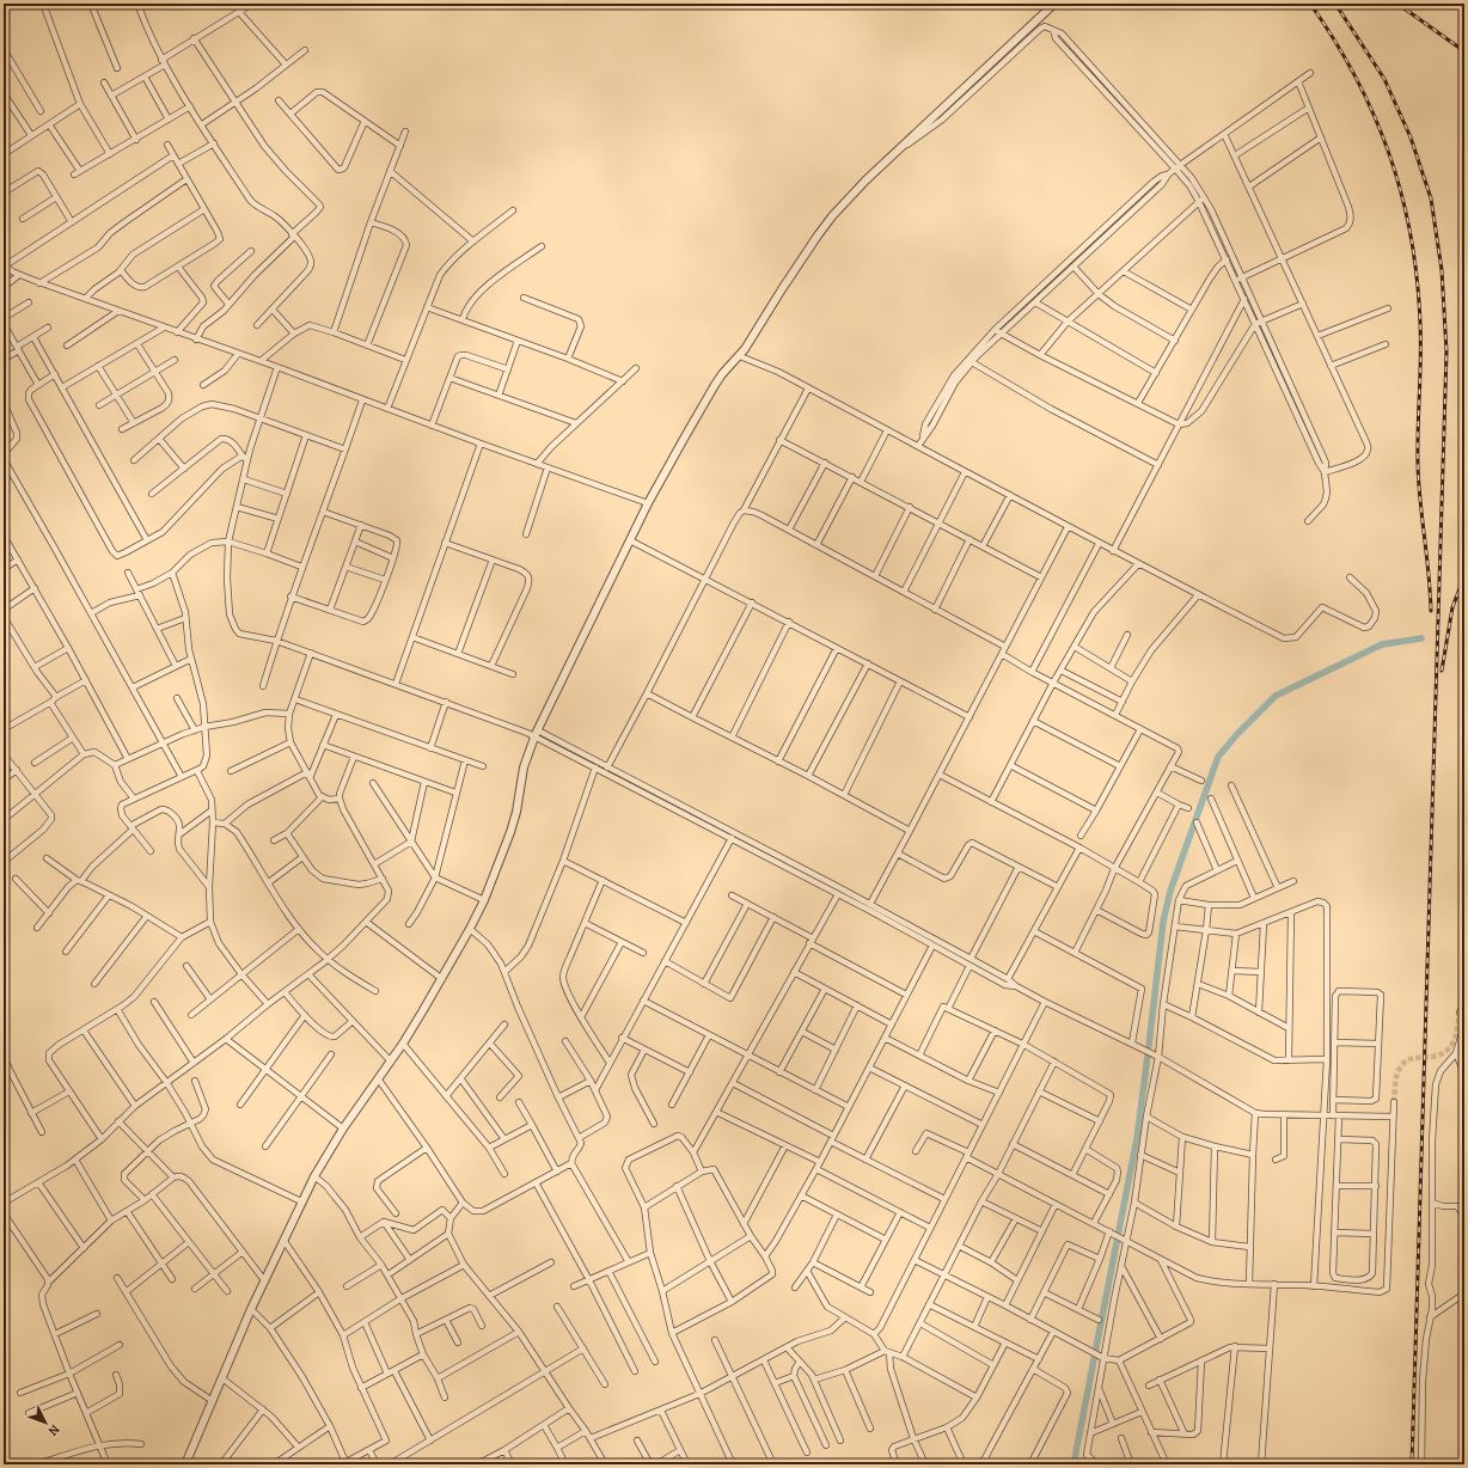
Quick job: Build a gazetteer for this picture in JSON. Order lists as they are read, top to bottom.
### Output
{
  "north": "bottom right"
}
